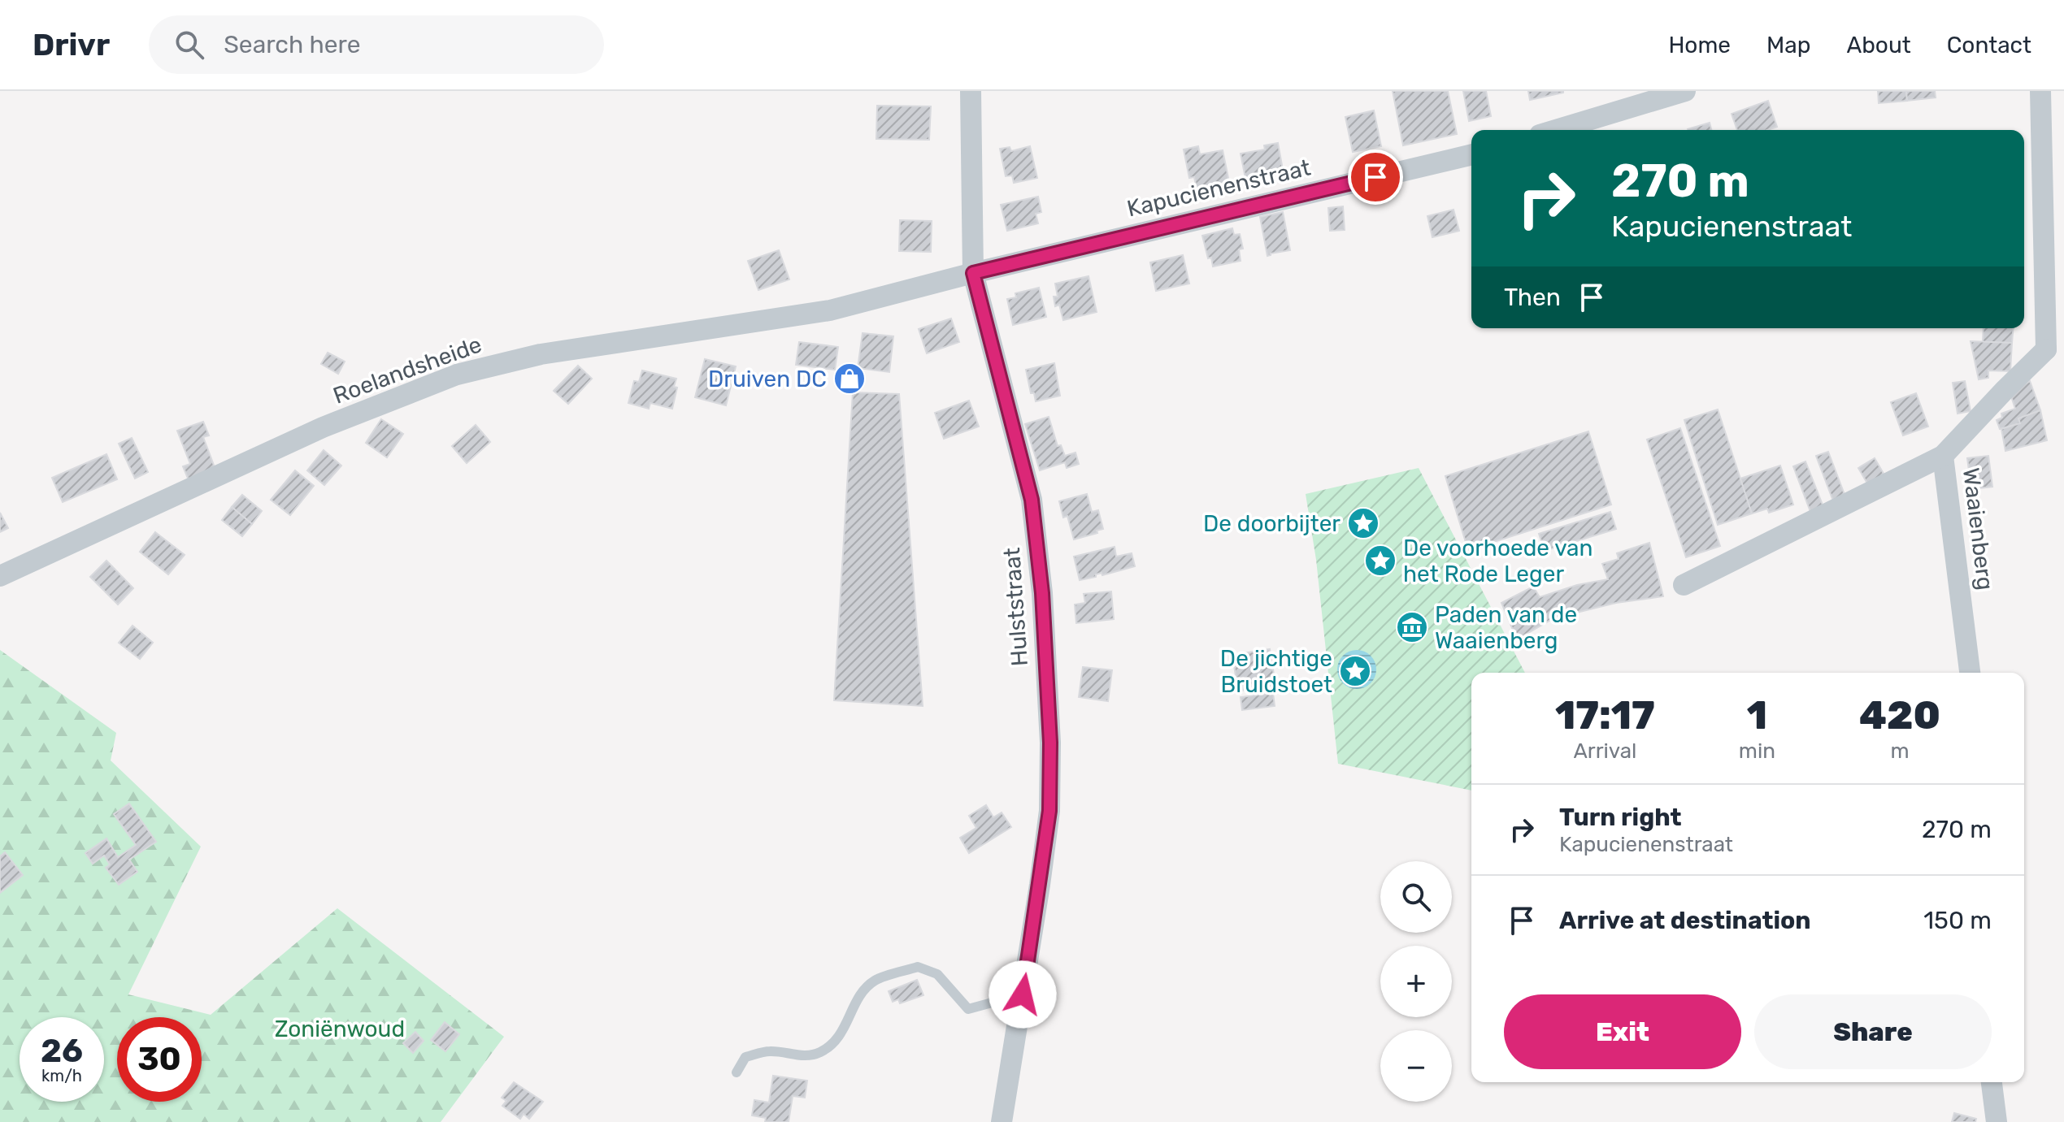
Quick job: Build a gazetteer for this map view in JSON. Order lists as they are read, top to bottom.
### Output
{
  "streets": {
    "street": [
      "Kapucienenstraat",
      "Roelandsheide",
      "Waaienberg",
      "Hulststraat"
    ]
  },
  "crossings": [
    ["Kapucienenstraat", "Roelandsheide"],
    ["Kapucienenstraat", "Hulststraat"],
    ["Roelandsheide", "Hulststraat"]
  ],
  "parks": ["Zoniënwoud"],
  "places": {
    "shop": ["Druiven DC"],
    "place": ["De doorbijter", "De voorhoede van het Rode Leger", "De jichtige Bruidstoet"],
    "museum": ["Paden van de Waaienberg"]
  },
  "page": {
    "header": "Drivr",
    "search": "Search here",
    "nav": [
      "Home",
      "Map",
      "About",
      "Contact"
    ],
    "turn": ["270 m", "Kapucienenstraat"],
    "then": "Then",
    "eta": [
      "17:17",
      "Arrival",
      "1",
      "min",
      "420",
      "m"
    ],
    "list": [
      {
        "name": "Turn right",
        "note": "Kapucienenstraat",
        "value": "270 m"
      },
      {
        "name": "Arrive at destination",
        "value": "150 m"
      }
    ],
    "map_buttons": ["+", "−"],
    "buttons": ["Exit", "Share"],
    "speed": "26 km/h",
    "limit": "30"
  }
}
